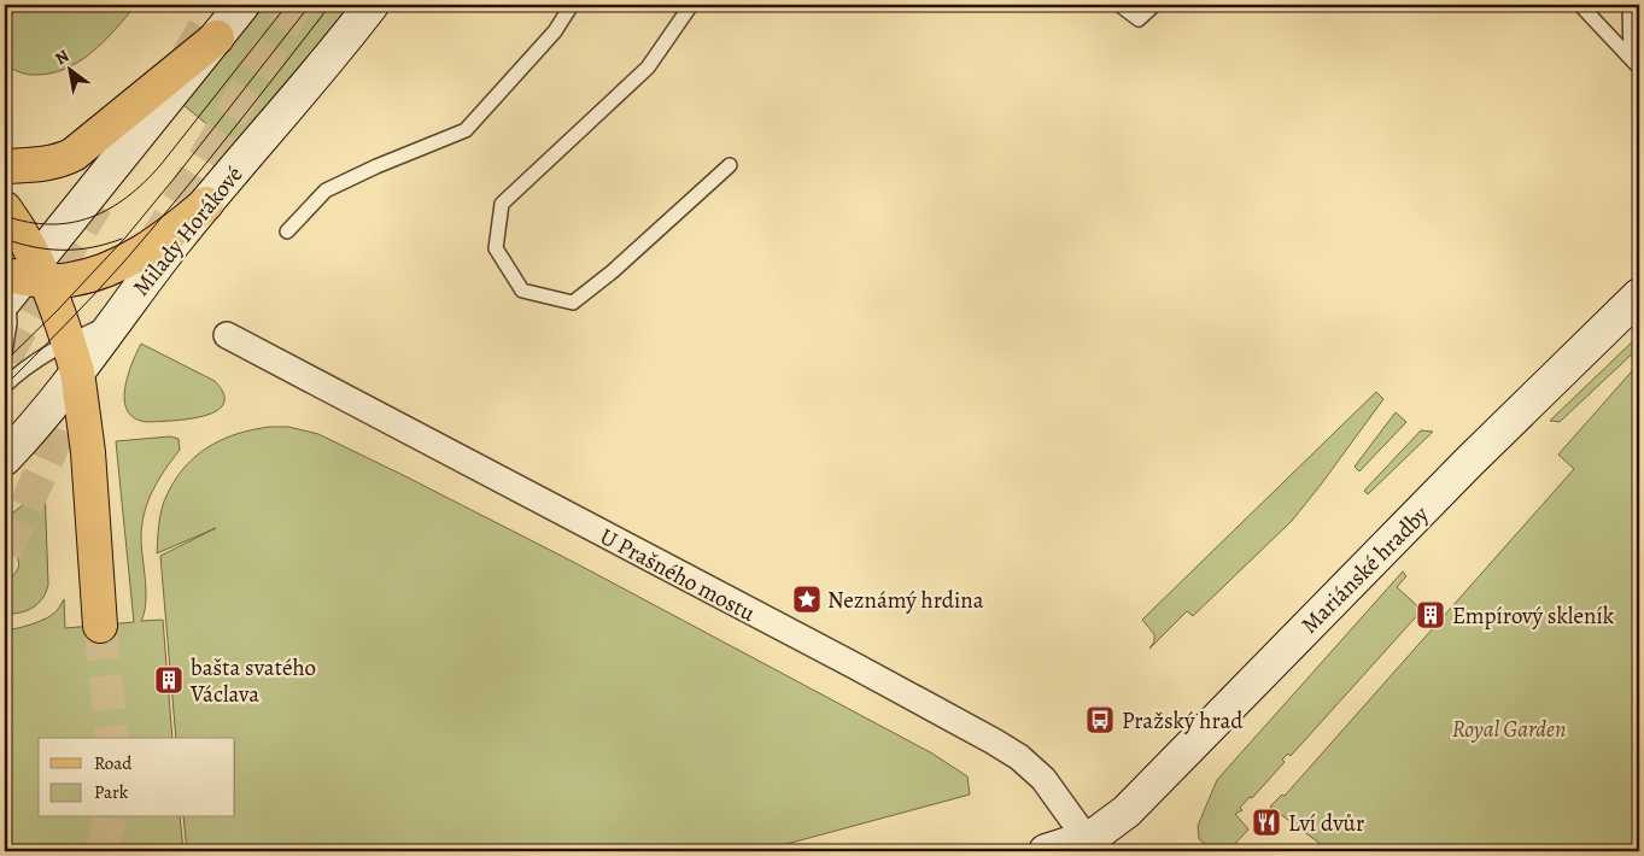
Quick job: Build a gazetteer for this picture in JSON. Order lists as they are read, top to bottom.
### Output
{
  "streets": {
    "main road": ["Milady Horákové", "Mariánské hradby"],
    "street": ["U Prašného mostu"]
  },
  "crossings": [
    ["Mariánské hradby", "U Prašného mostu"]
  ],
  "parks": ["Royal Garden"],
  "places": {
    "place": ["Neznámý hrdina"],
    "building": ["Empírový skleník", "bašta svatého Václava"],
    "bus stop": ["Pražský hrad"],
    "restaurant": ["Lví dvůr"]
  },
  "legend": ["Road", "Park"],
  "north": "top left"
}
